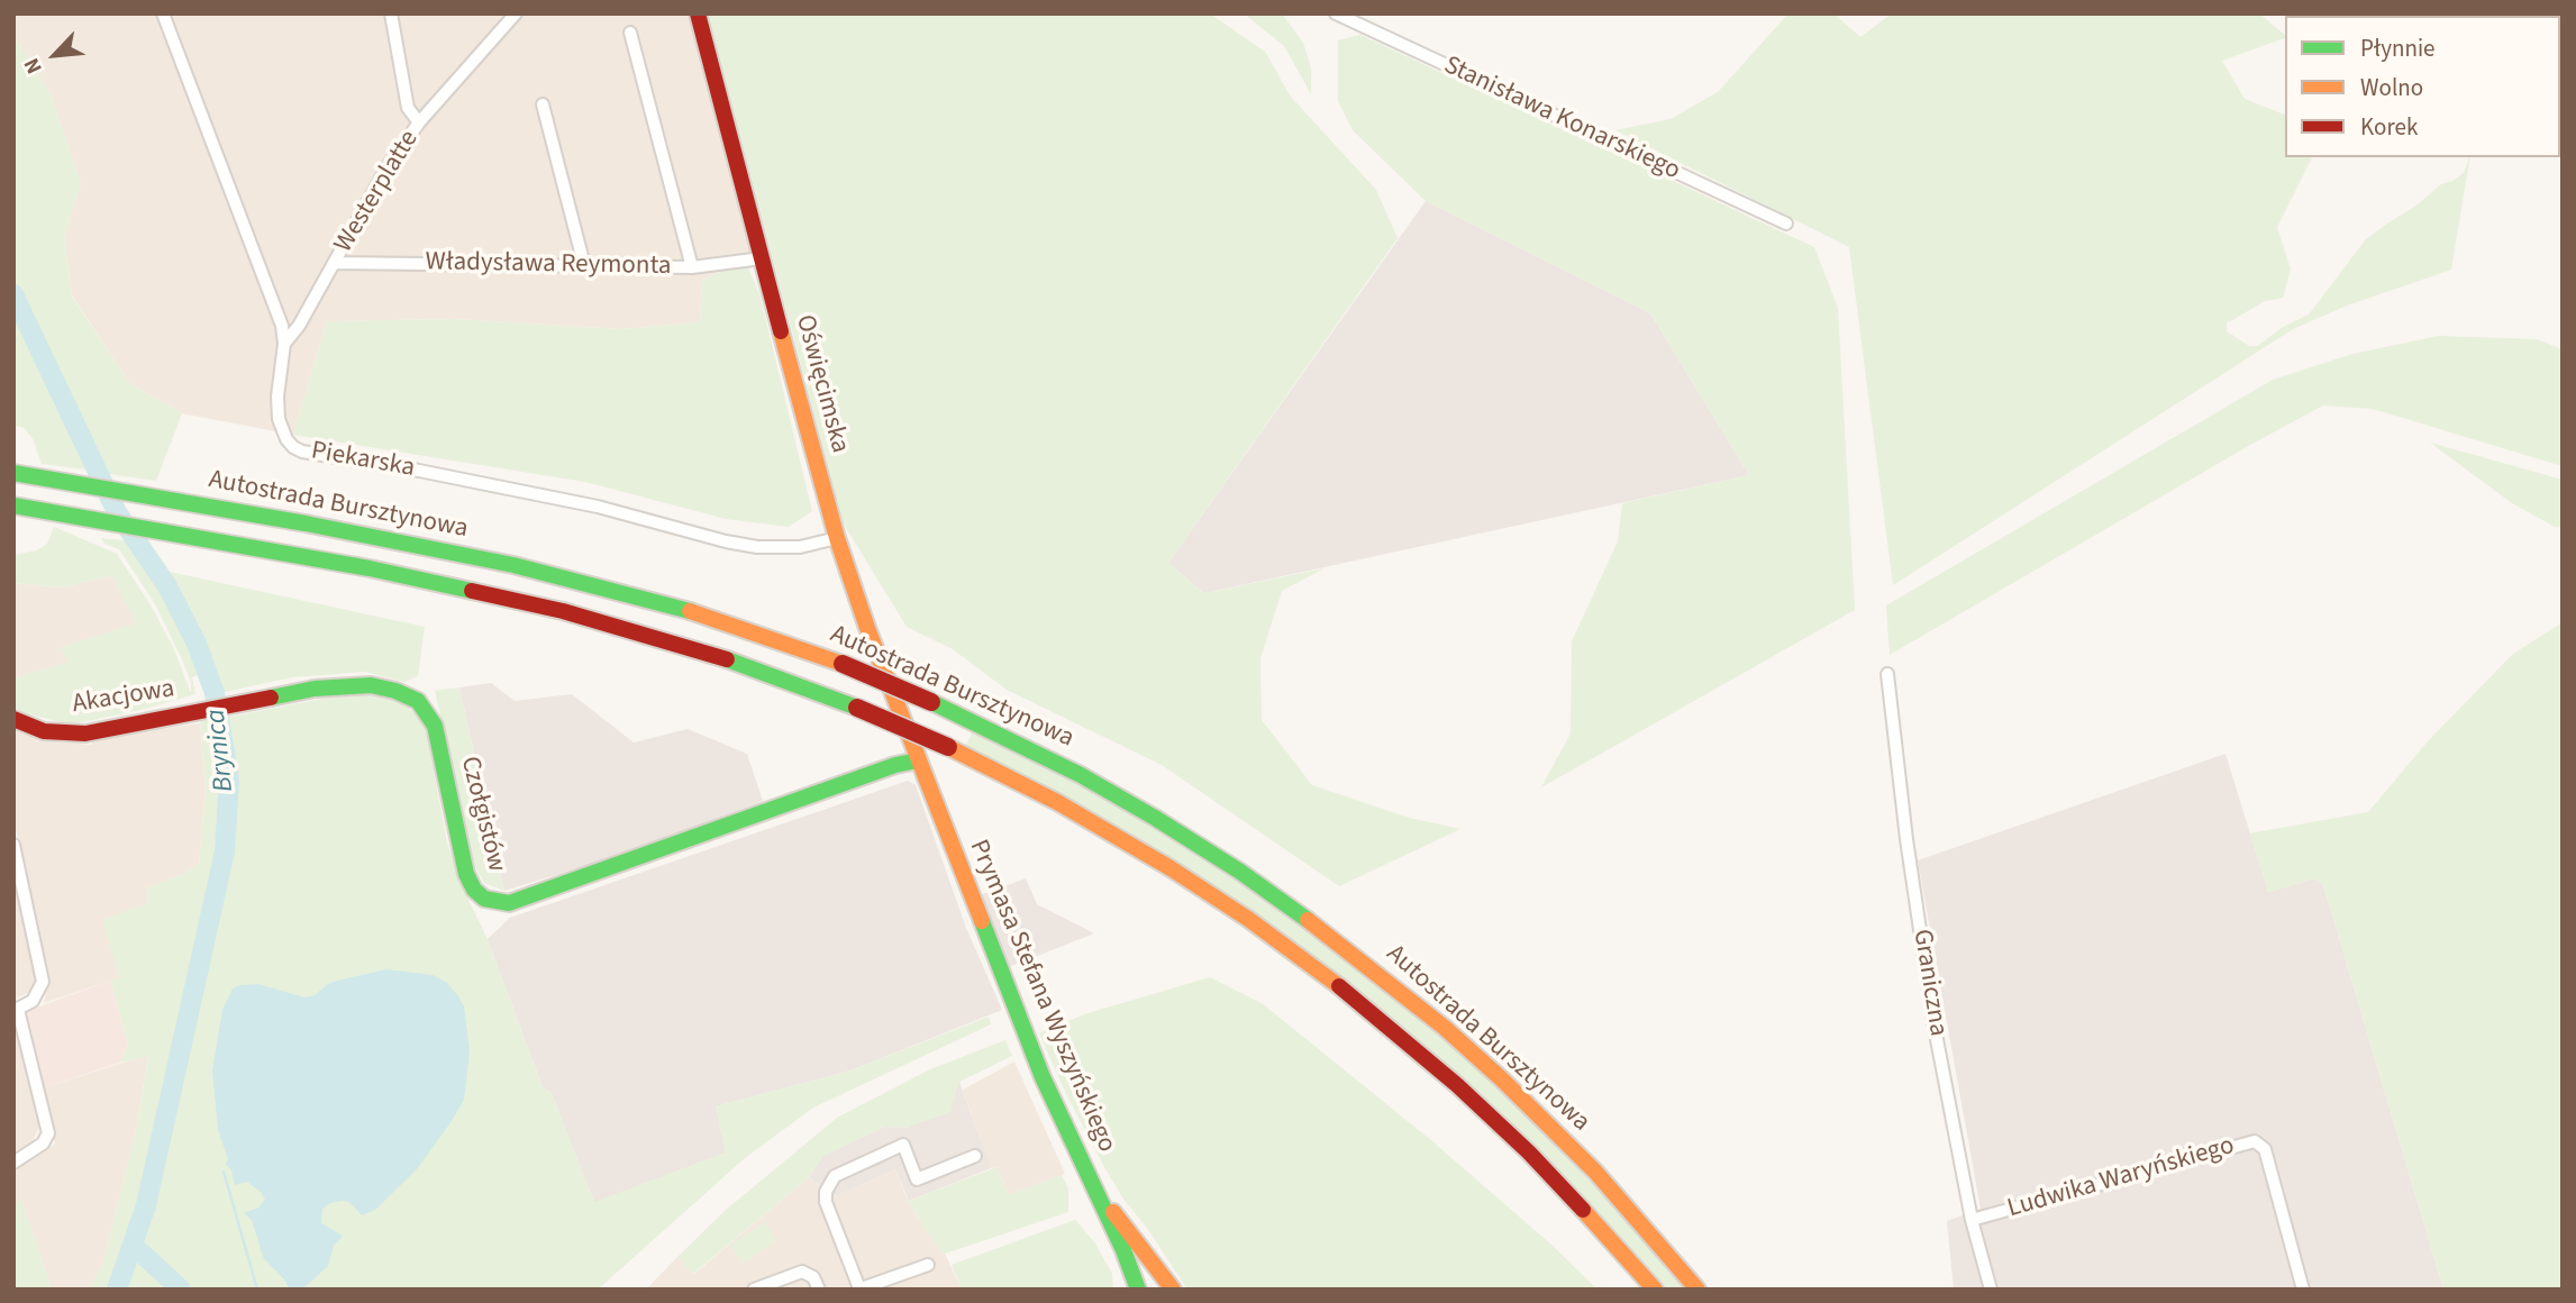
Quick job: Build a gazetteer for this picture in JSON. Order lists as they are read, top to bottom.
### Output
{
  "streets": {
    "main road": [
      "Oświęcimska",
      "Autostrada Bursztynowa",
      "Akacjowa",
      "Czołgistów",
      "Prymasa Stefana Wyszyńskiego"
    ],
    "street": [
      "Stanisława Konarskiego",
      "Westerplatte",
      "Władysława Reymonta",
      "Piekarska",
      "Graniczna",
      "Ludwika Waryńskiego"
    ]
  },
  "crossings": [
    ["Westerplatte", "Władysława Reymonta"],
    ["Westerplatte", "Piekarska"],
    ["Władysława Reymonta", "Oświęcimska"],
    ["Oświęcimska", "Piekarska"],
    ["Oświęcimska", "Czołgistów"],
    ["Oświęcimska", "Prymasa Stefana Wyszyńskiego"],
    ["Akacjowa", "Czołgistów"],
    ["Czołgistów", "Prymasa Stefana Wyszyńskiego"],
    ["Graniczna", "Ludwika Waryńskiego"]
  ],
  "water": ["Brynica"],
  "legend": ["Płynnie", "Wolno", "Korek"],
  "north": "bottom left"
}
